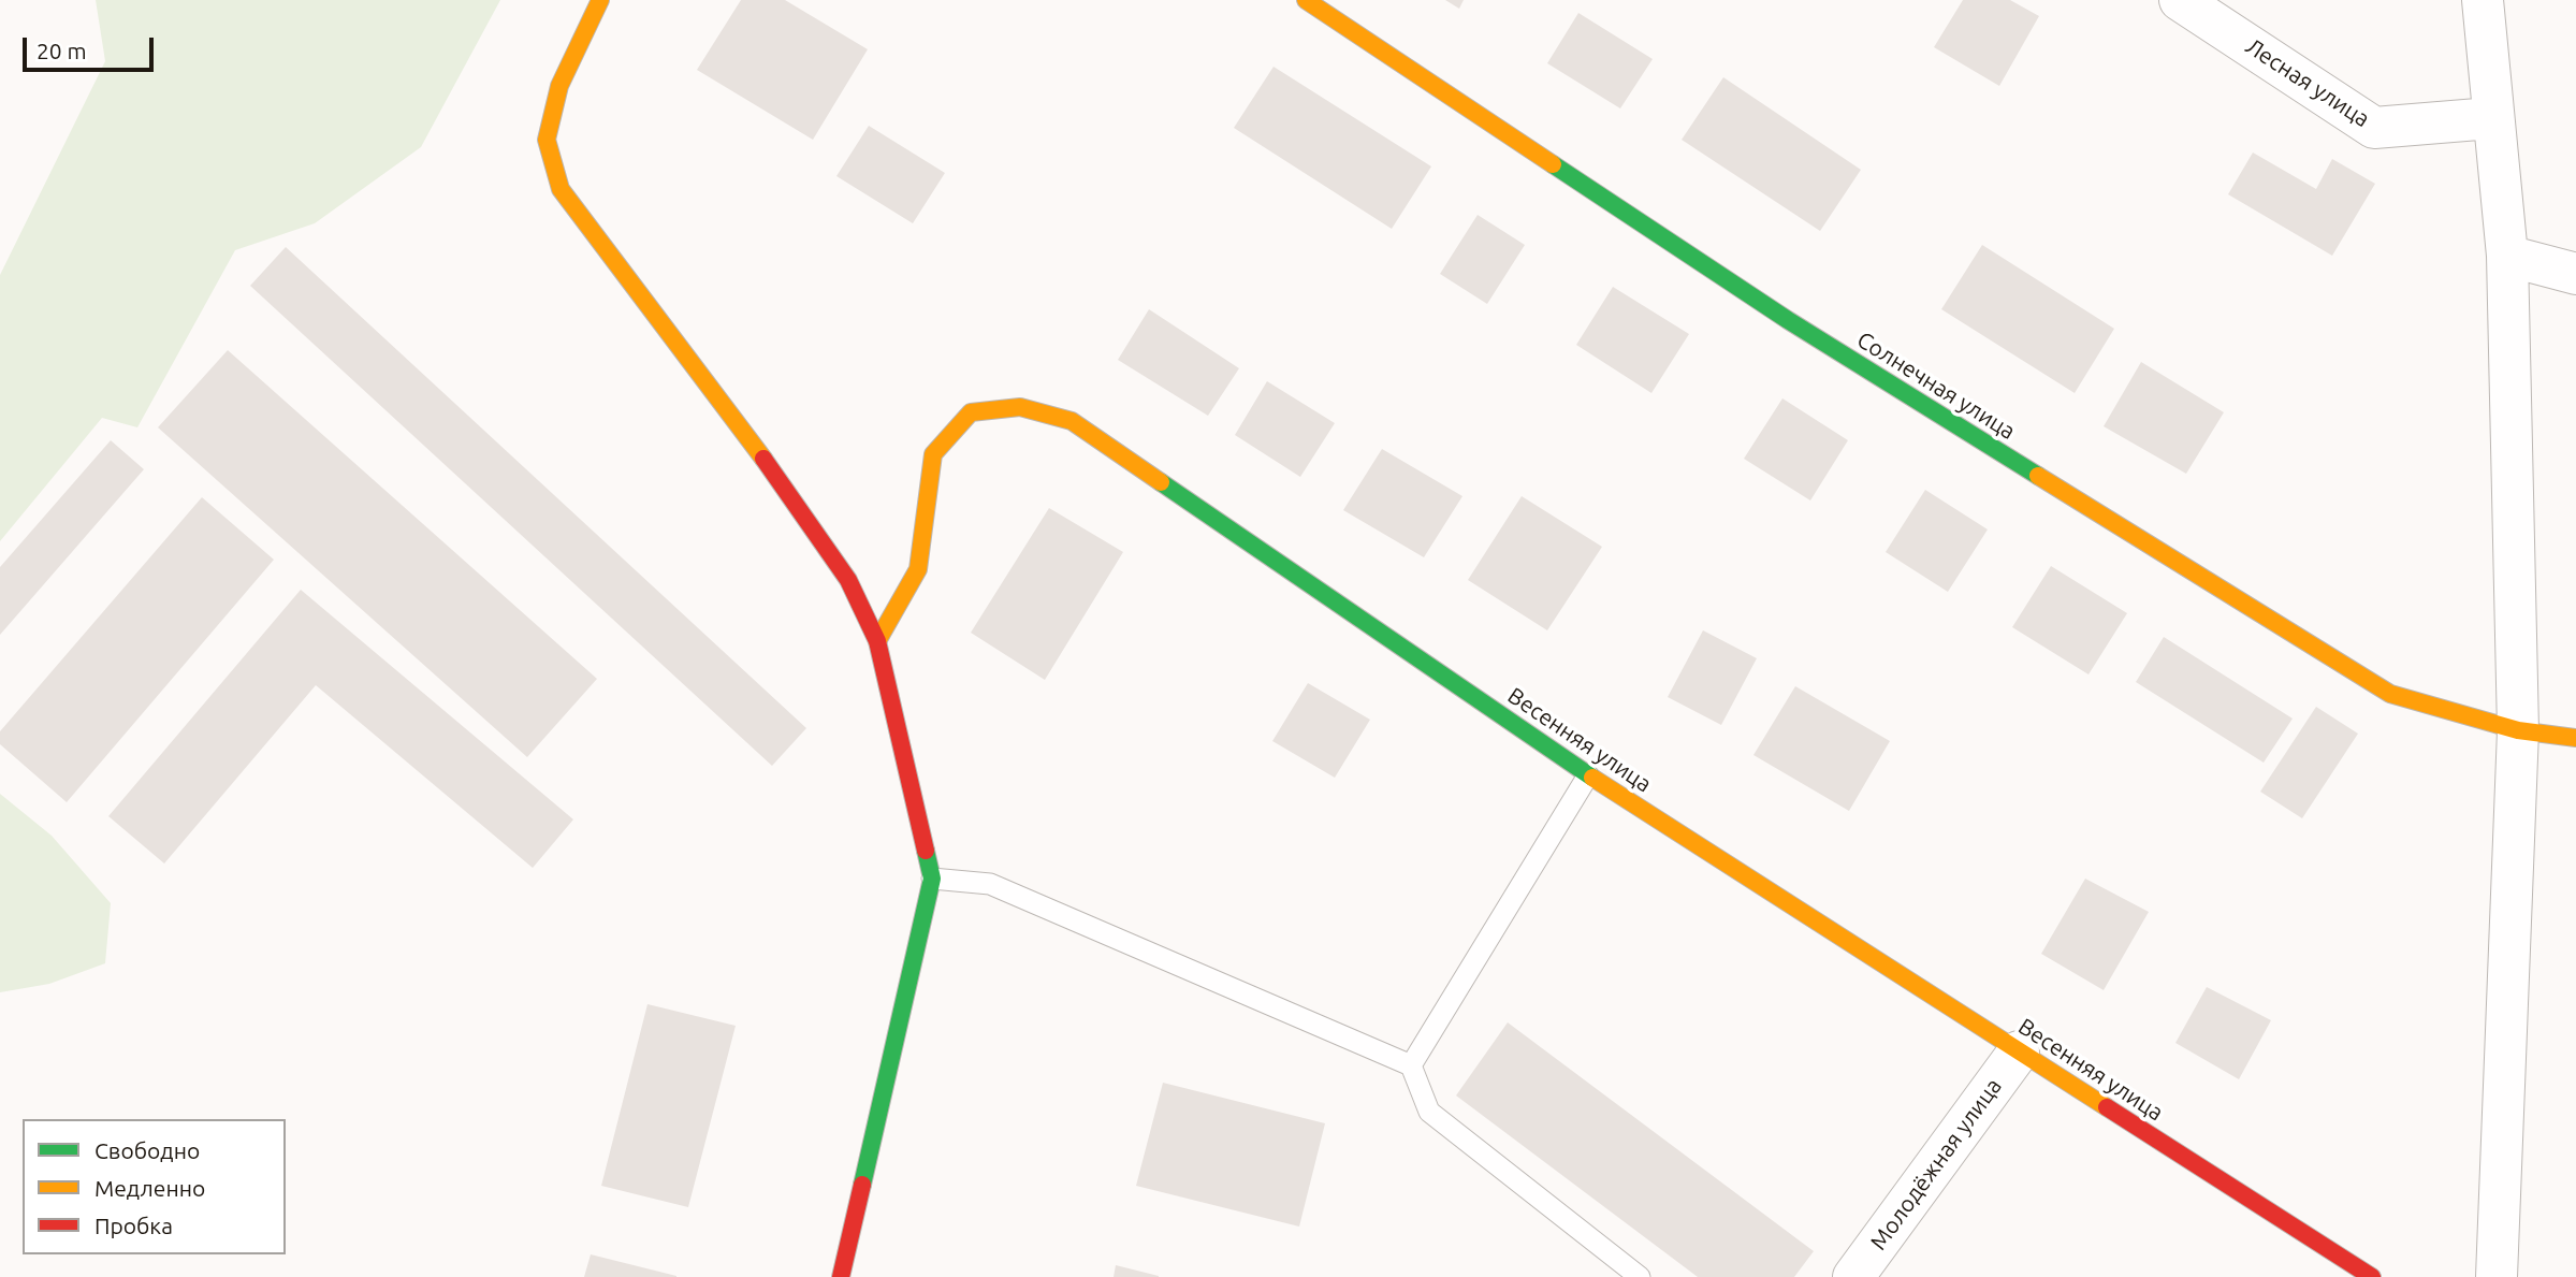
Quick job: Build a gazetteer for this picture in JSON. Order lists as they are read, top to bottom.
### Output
{
  "streets": {
    "street": [
      "Лесная улица",
      "Солнечная улица",
      "Весенняя улица",
      "Молодёжная улица"
    ]
  },
  "crossings": [
    ["Весенняя улица", "Молодёжная улица"]
  ],
  "legend": ["Свободно", "Медленно", "Пробка"],
  "scale_bar": "20 m"
}
